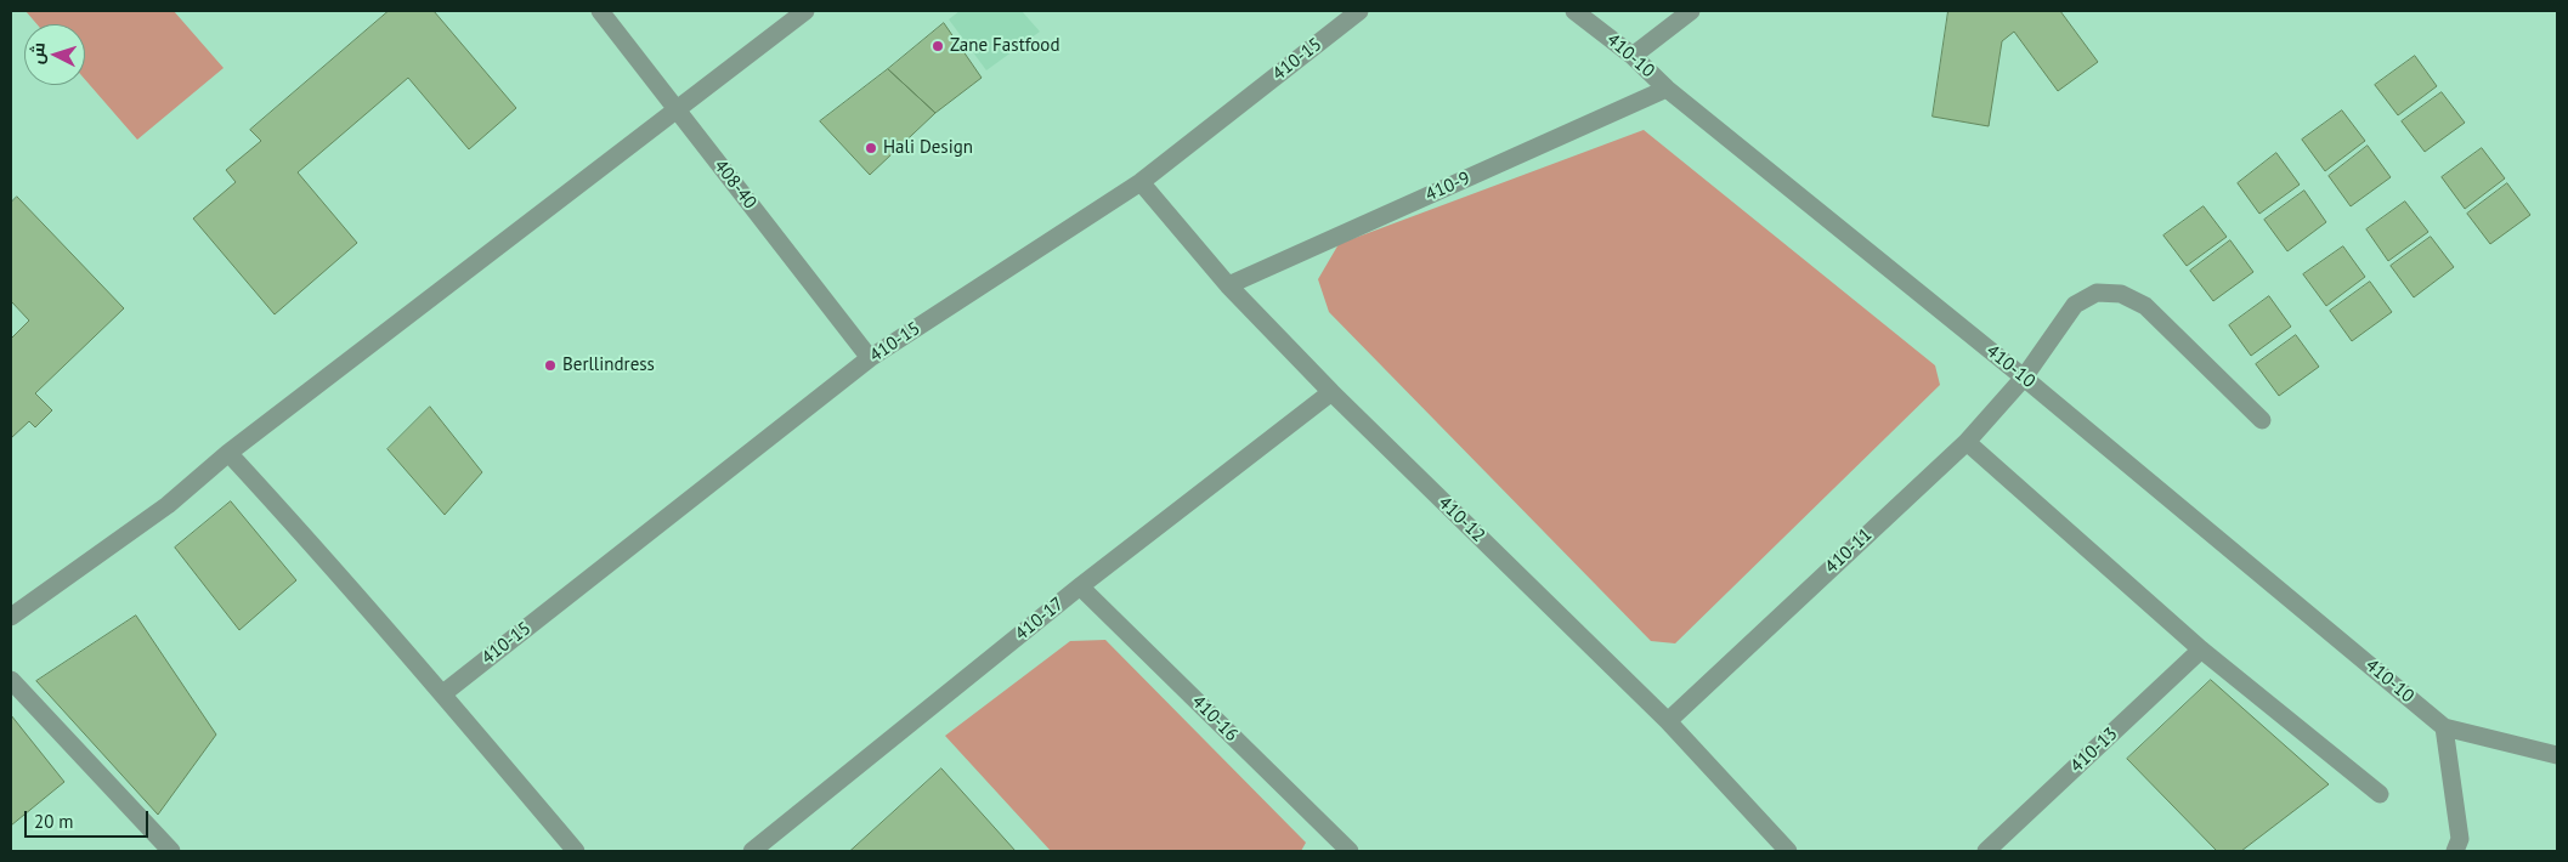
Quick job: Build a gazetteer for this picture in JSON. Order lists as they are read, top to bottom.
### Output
{
  "streets": {
    "street": [
      "410-10",
      "410-15",
      "408-40",
      "410-9",
      "410-12",
      "410-11",
      "410-17",
      "410-16",
      "410-13"
    ]
  },
  "crossings": [
    ["410-10", "410-9"],
    ["410-10", "410-11"],
    ["410-15", "408-40"],
    ["410-15", "410-12"],
    ["410-9", "410-12"],
    ["410-12", "410-11"],
    ["410-12", "410-17"],
    ["410-17", "410-16"]
  ],
  "places": ["Zane Fastfood", "Hali Design", "Berllindress"],
  "scale_bar": "20 m",
  "north": "left"
}
